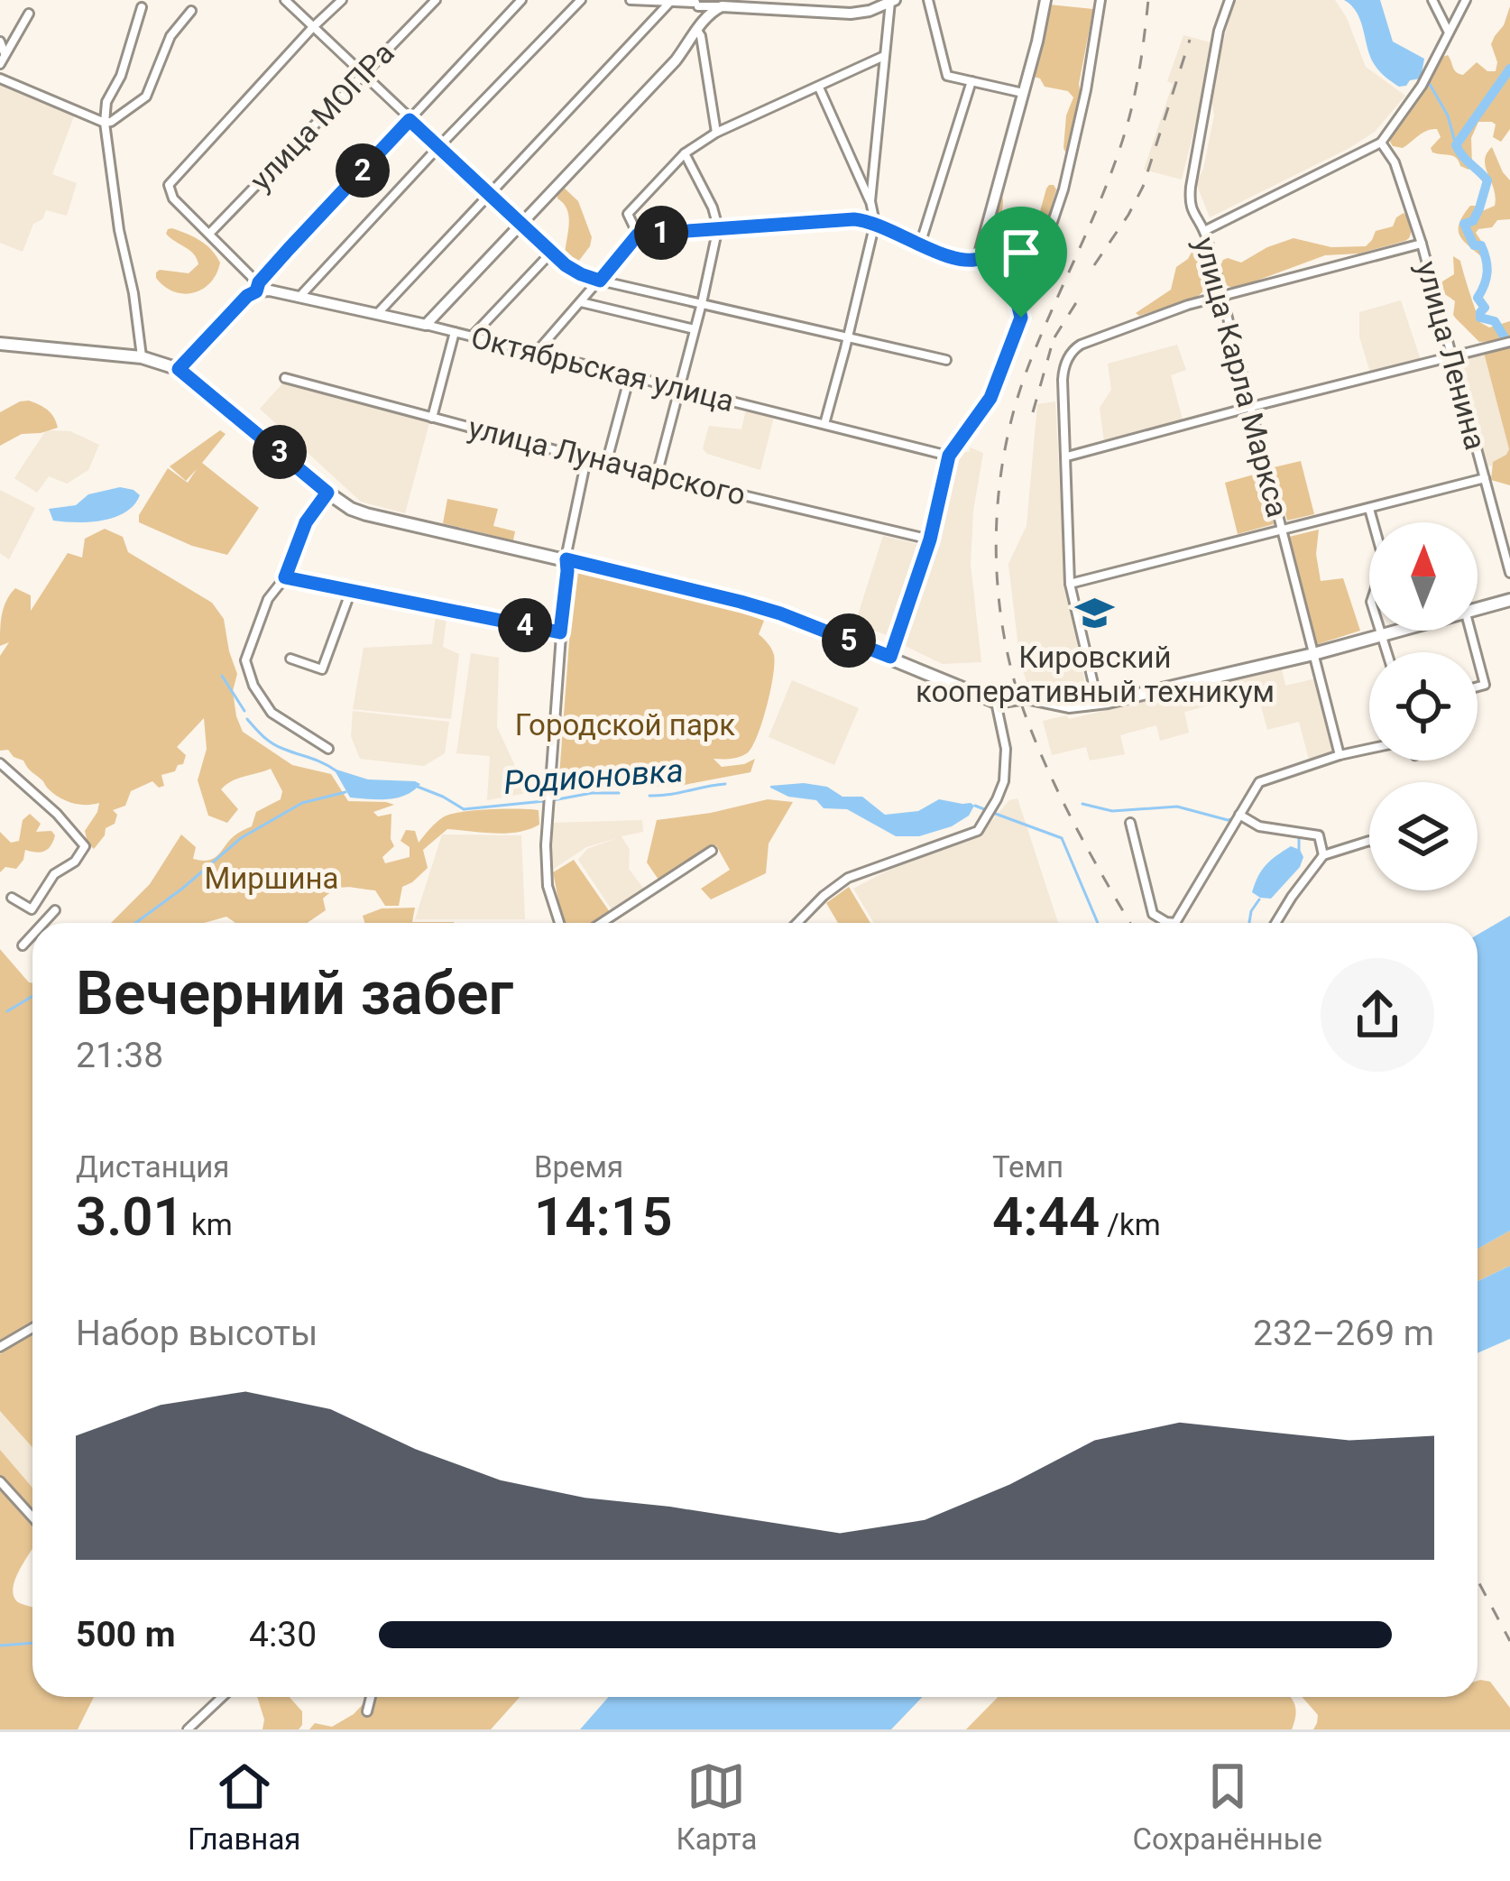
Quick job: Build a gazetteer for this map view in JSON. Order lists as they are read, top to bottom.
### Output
{
  "streets": {
    "street": [
      "улица МОПРа",
      "улица Ленина",
      "Октябрьская улица",
      "улица Карла Маркса",
      "улица Луначарского"
    ]
  },
  "water": ["Родионовка"],
  "parks": ["Городской парк", "Миршина"],
  "places": {
    "school or university": ["Кировский кооперативный техникум"]
  },
  "north": "top",
  "page": {
    "pins": [
      "2",
      "1",
      "3",
      "4",
      "5"
    ],
    "heading": ["Вечерний забег", "21:38"],
    "stats": [
      ["Дистанция", "3.01 km"],
      ["Время", "14:15"],
      ["Темп", "4:44 /km"]
    ],
    "chart": ["Набор высоты", "232–269 m"],
    "list": [
      {
        "name": "500 m",
        "note": "4:30"
      }
    ],
    "tabs": ["Главная", "Карта", "Сохранённые"]
  }
}
